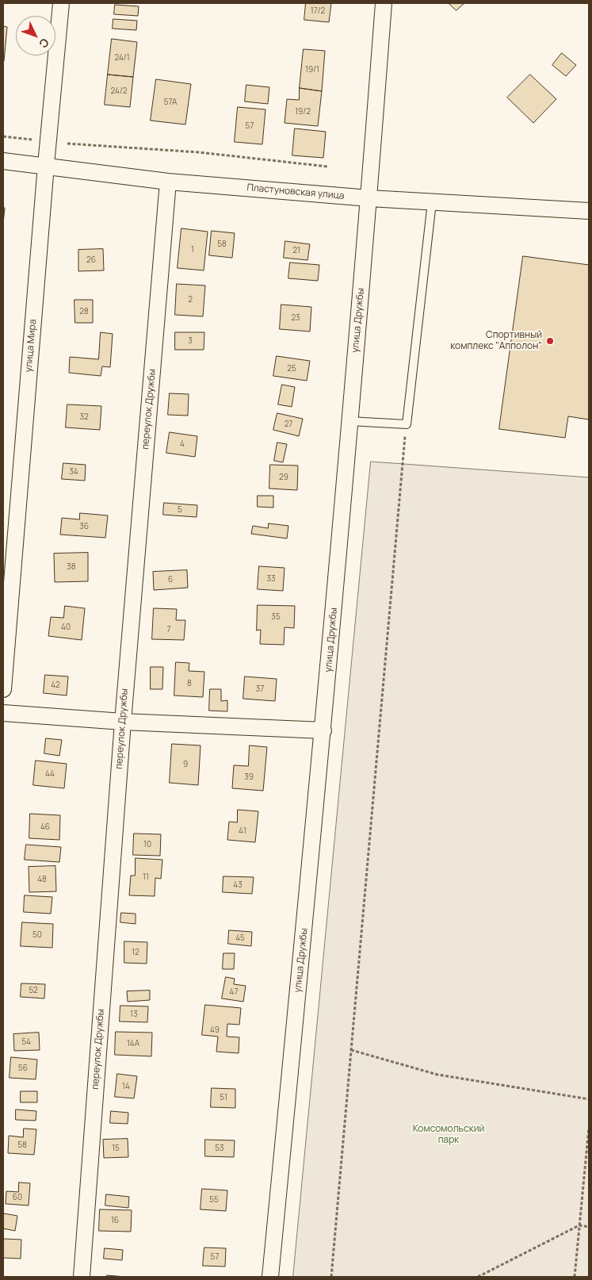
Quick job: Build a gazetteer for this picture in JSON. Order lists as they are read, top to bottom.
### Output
{
  "streets": {
    "street": [
      "Пластуновская улица",
      "улица Дружбы",
      "улица Мира",
      "переулок Дружбы"
    ]
  },
  "crossings": [
    ["Пластуновская улица", "улица Дружбы"],
    ["Пластуновская улица", "улица Мира"],
    ["Пластуновская улица", "переулок Дружбы"]
  ],
  "parks": ["Комсомольский парк"],
  "places": ["Спортивный комплекс \"Апполон\""],
  "house_numbers": [
    "17/2",
    "24/1",
    "19/1",
    "24/2",
    "57А",
    "19/2",
    "57",
    "58",
    "1",
    "21",
    "26",
    "2",
    "28",
    "23",
    "3",
    "25",
    "32",
    "27",
    "4",
    "34",
    "29",
    "5",
    "36",
    "38",
    "33",
    "6",
    "35",
    "40",
    "7",
    "8",
    "42",
    "37",
    "9",
    "44",
    "39",
    "46",
    "41",
    "10",
    "11",
    "48",
    "43",
    "50",
    "45",
    "12",
    "52",
    "47",
    "13",
    "49",
    "54",
    "14А",
    "56",
    "14",
    "51",
    "58",
    "15",
    "53",
    "60",
    "55",
    "16",
    "57"
  ],
  "north": "bottom right"
}
